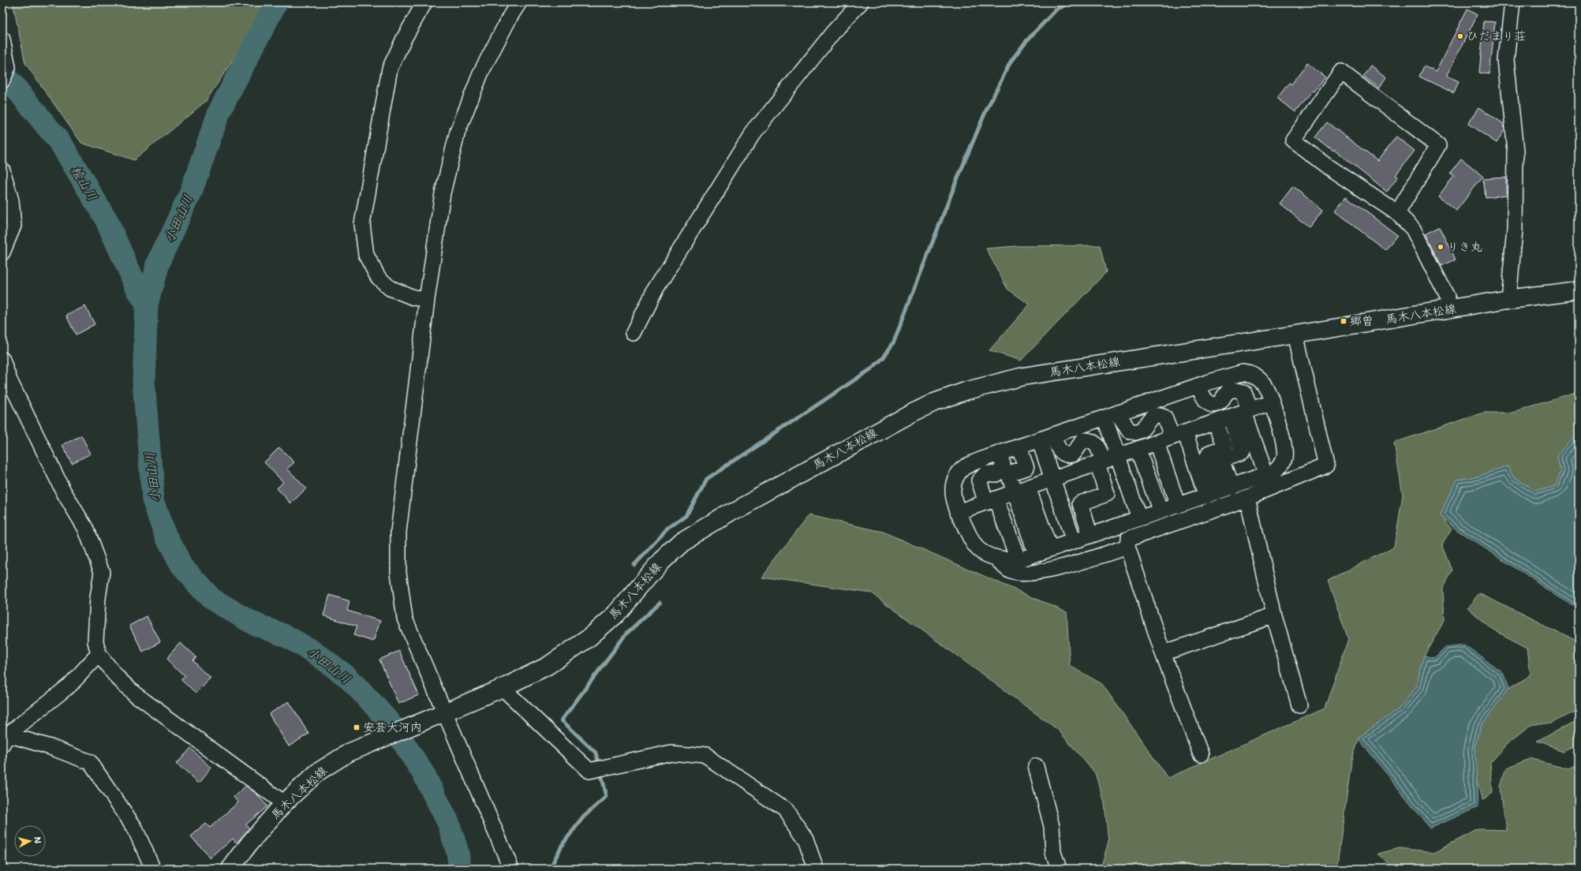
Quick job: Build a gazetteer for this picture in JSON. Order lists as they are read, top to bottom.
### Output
{
  "streets": {
    "main road": ["馬木八本松線"]
  },
  "water": ["桧山川", "小田山川"],
  "places": {
    "other": ["ひだまり荘", "りき丸"],
    "transit": ["郷曽", "安芸大河内"]
  },
  "north": "right"
}
